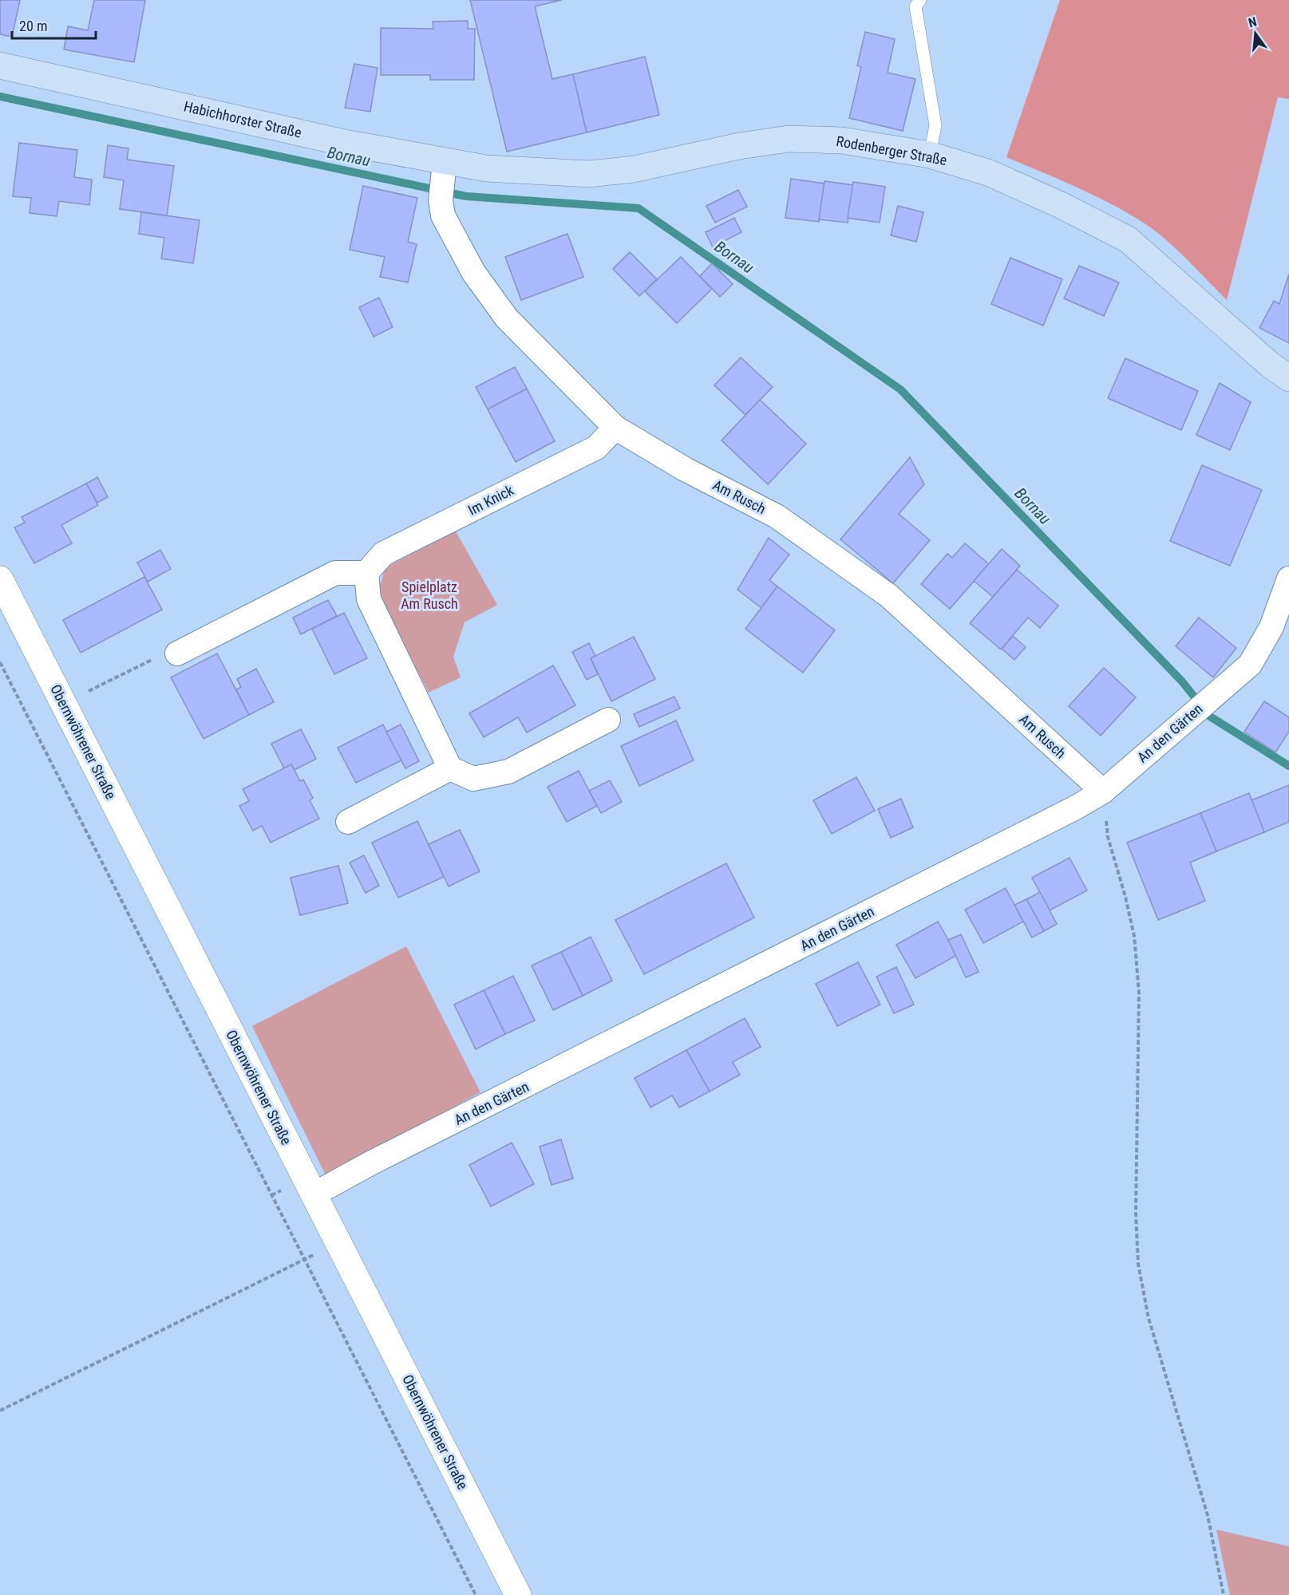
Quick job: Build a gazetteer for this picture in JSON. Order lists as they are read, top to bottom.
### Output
{
  "streets": {
    "main road": ["Habichhorster Straße", "Rodenberger Straße"],
    "street": [
      "Am Rusch",
      "Im Knick",
      "An den Gärten",
      "Obernwöhrener Straße"
    ]
  },
  "crossings": [
    ["Habichhorster Straße", "Rodenberger Straße"],
    ["Habichhorster Straße", "Am Rusch"],
    ["Am Rusch", "Im Knick"],
    ["Am Rusch", "An den Gärten"],
    ["An den Gärten", "Obernwöhrener Straße"]
  ],
  "water": ["Bornau"],
  "parks": ["Spielplatz Am Rusch"],
  "scale_bar": "20 m",
  "north": "top"
}
